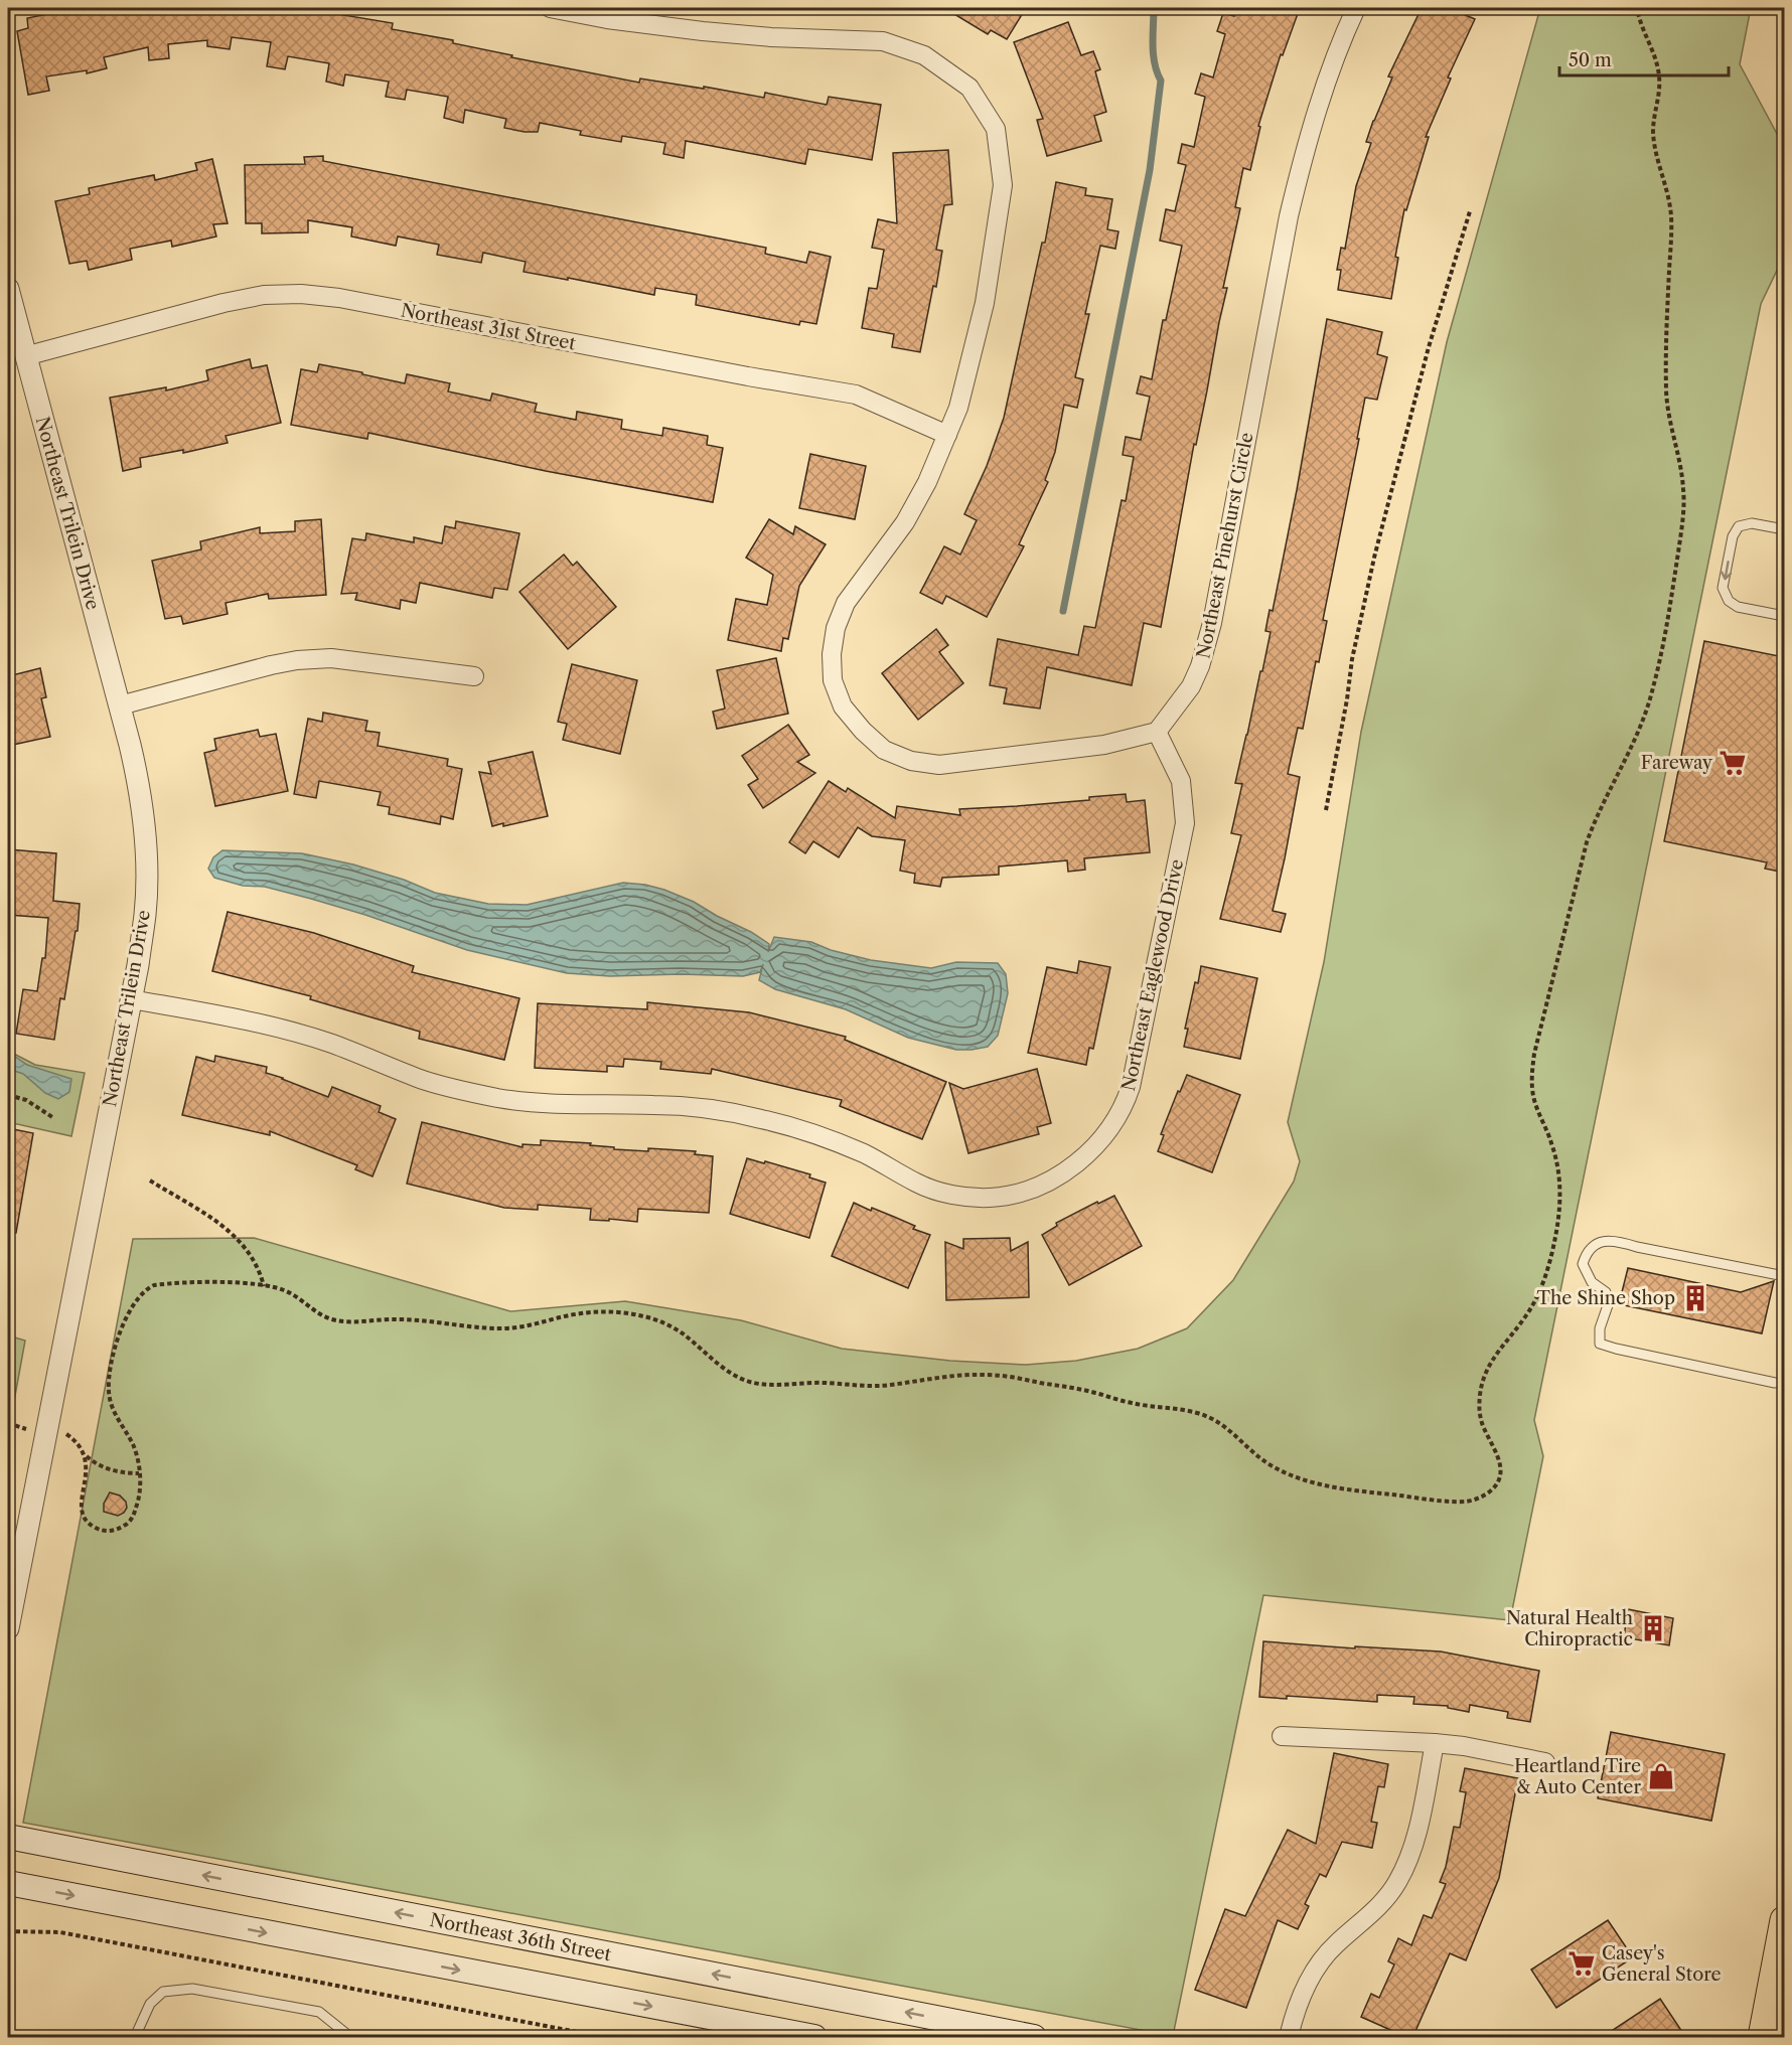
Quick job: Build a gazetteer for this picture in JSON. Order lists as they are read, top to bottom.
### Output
{
  "streets": {
    "main road": ["Northeast 36th Street"],
    "street": [
      "Northeast 31st Street",
      "Northeast Trilein Drive",
      "Northeast Pinehurst Circle",
      "Northeast Eaglewood Drive"
    ]
  },
  "crossings": [
    ["Northeast 31st Street", "Northeast Trilein Drive"],
    ["Northeast Trilein Drive", "Northeast Eaglewood Drive"],
    ["Northeast Pinehurst Circle", "Northeast Eaglewood Drive"]
  ],
  "places": {
    "supermarket": ["Fareway", "Casey's General Store"],
    "building": ["The Shine Shop", "Natural Health Chiropractic"],
    "shop": ["Heartland Tire & Auto Center"]
  },
  "scale_bar": "50 m"
}
